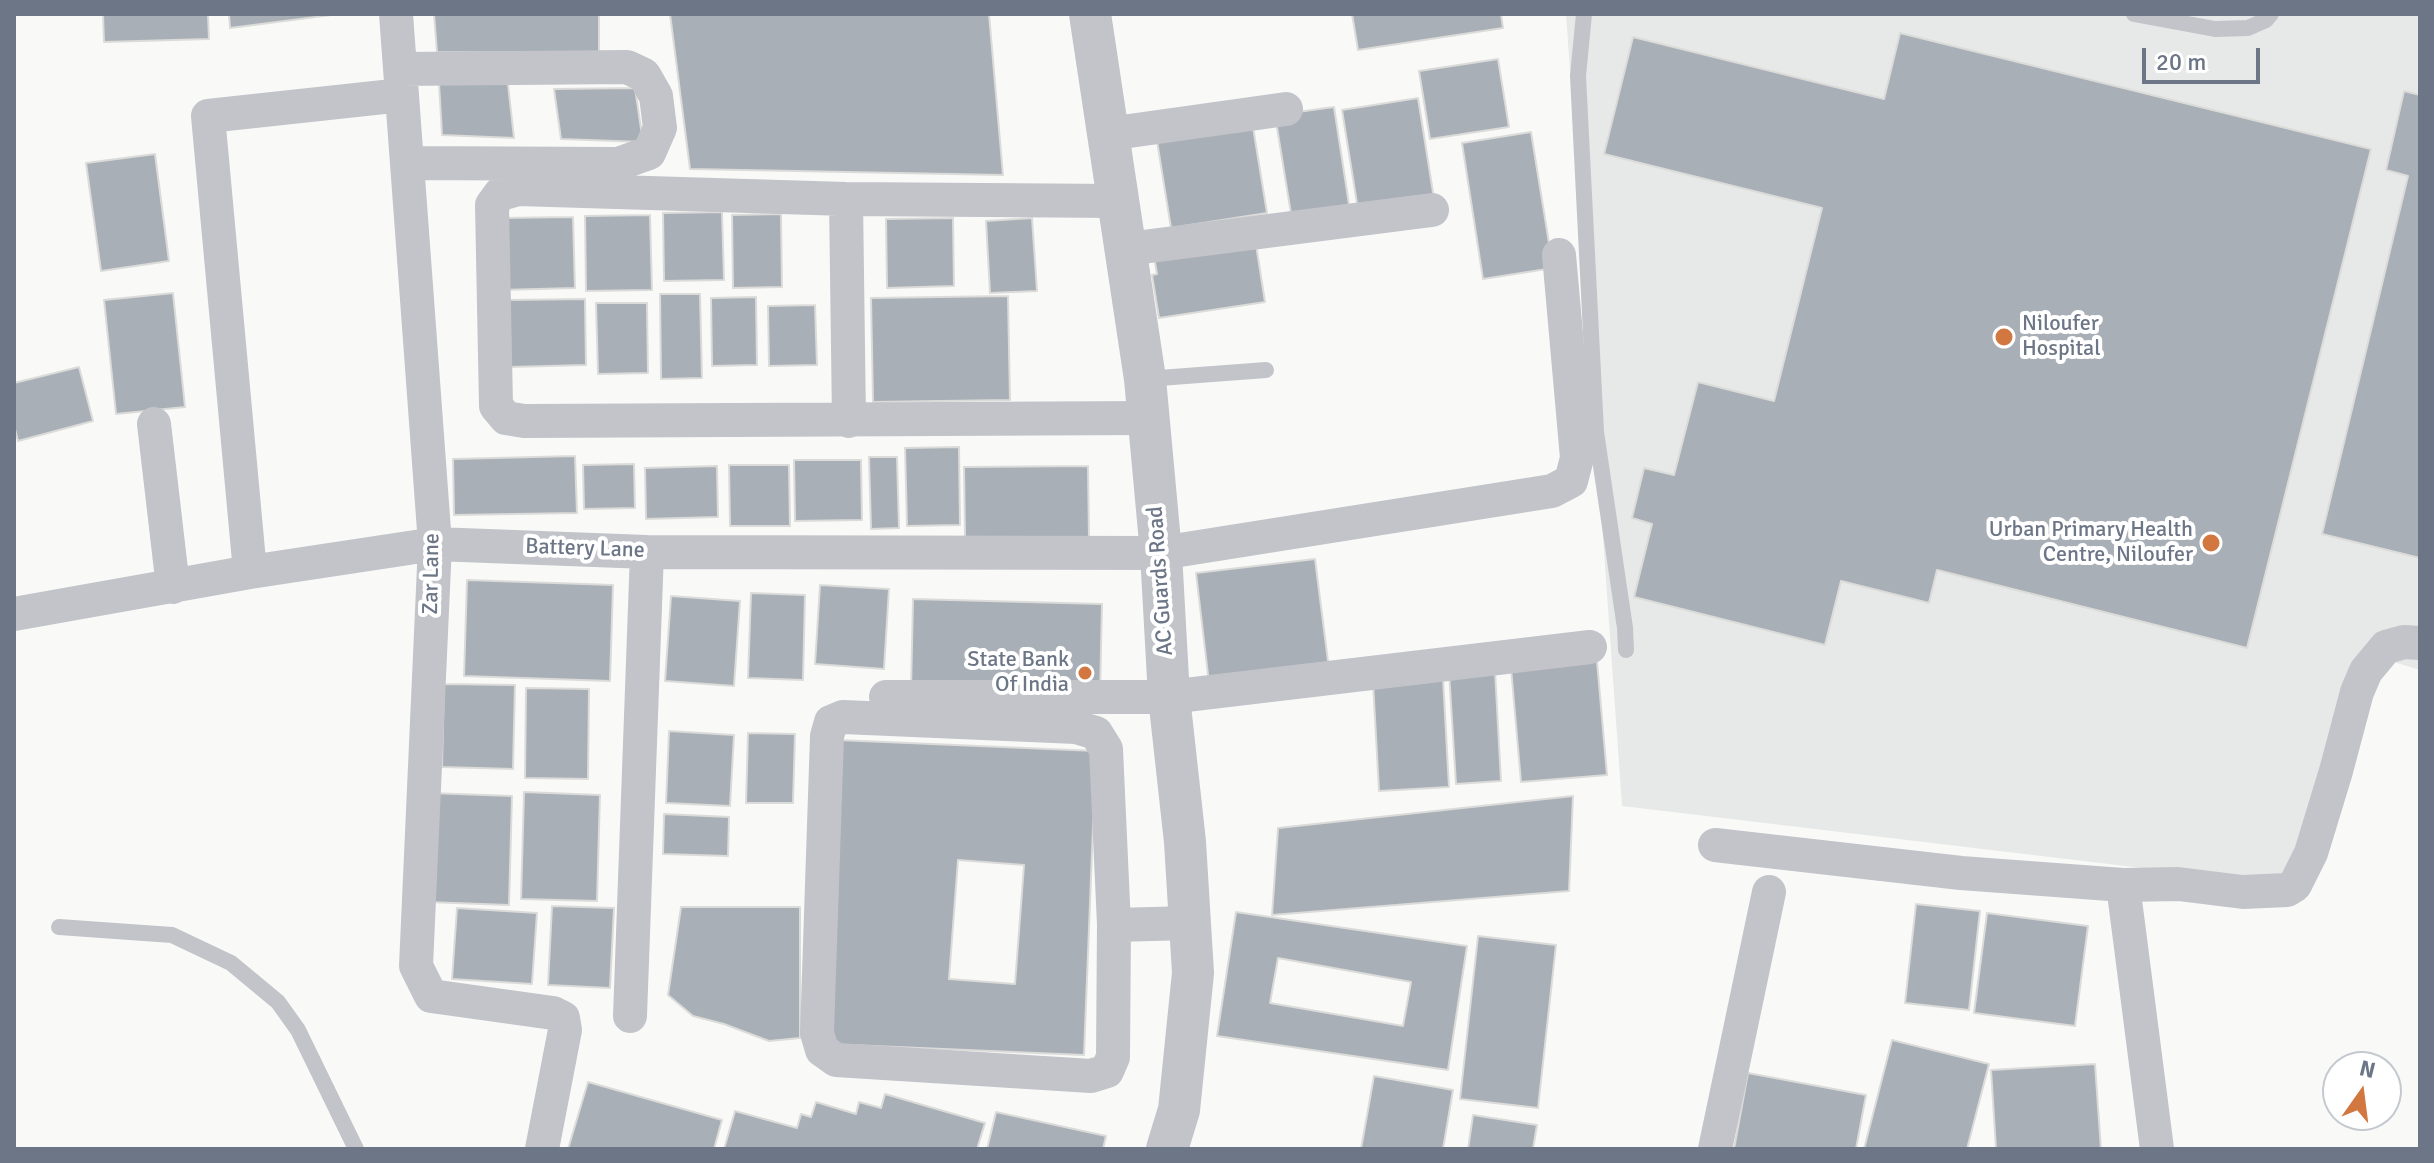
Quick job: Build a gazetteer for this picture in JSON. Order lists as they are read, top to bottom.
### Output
{
  "streets": {
    "street": ["Battery Lane", "Zar Lane", "AC Guards Road"]
  },
  "crossings": [
    ["Battery Lane", "Zar Lane"],
    ["Battery Lane", "AC Guards Road"]
  ],
  "places": ["Niloufer Hospital", "Urban Primary Health Centre, Niloufer", "State Bank Of India"],
  "scale_bar": "20 m",
  "north": "top"
}
